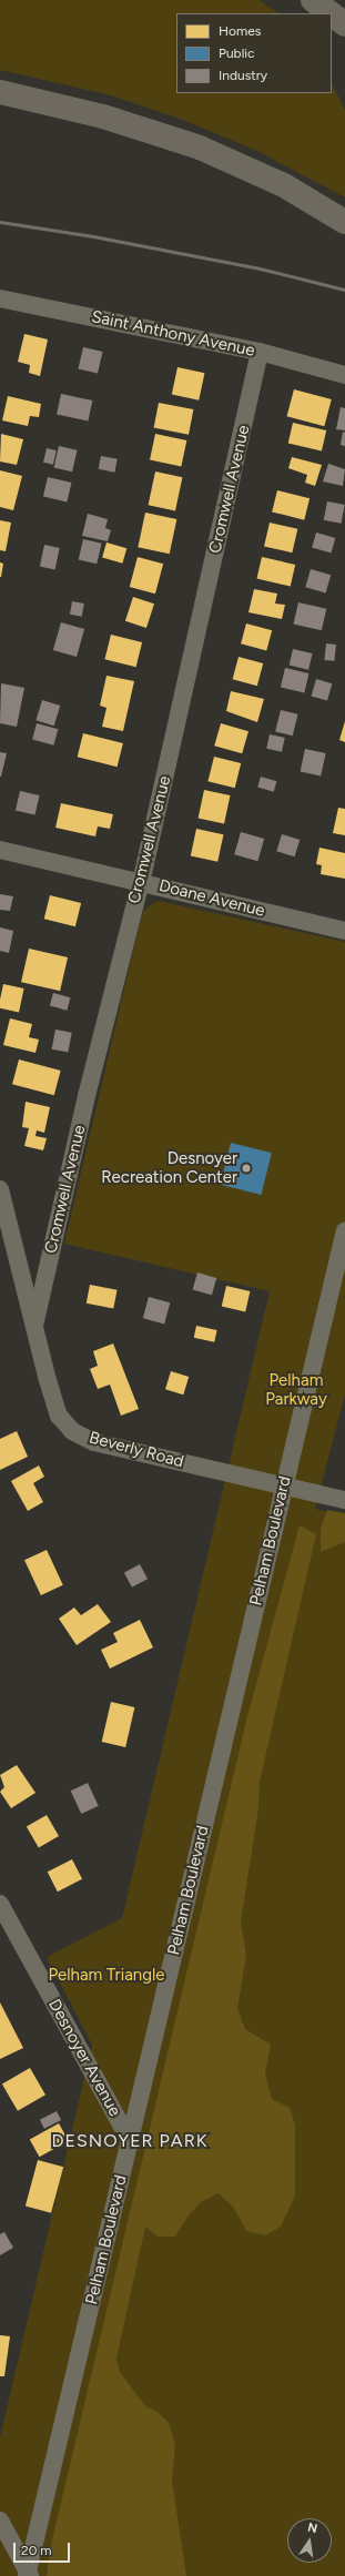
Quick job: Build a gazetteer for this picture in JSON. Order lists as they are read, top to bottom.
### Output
{
  "streets": {
    "street": [
      "Saint Anthony Avenue",
      "Cromwell Avenue",
      "Doane Avenue",
      "Beverly Road",
      "Pelham Boulevard",
      "Desnoyer Avenue"
    ]
  },
  "crossings": [
    ["Saint Anthony Avenue", "Cromwell Avenue"],
    ["Cromwell Avenue", "Doane Avenue"],
    ["Cromwell Avenue", "Beverly Road"],
    ["Beverly Road", "Pelham Boulevard"],
    ["Pelham Boulevard", "Desnoyer Avenue"]
  ],
  "districts": ["DESNOYER PARK"],
  "parks": ["Pelham Parkway", "Pelham Triangle"],
  "places": ["Desnoyer Recreation Center"],
  "legend": ["Homes", "Public", "Industry"],
  "scale_bar": "20 m",
  "north": "top"
}
